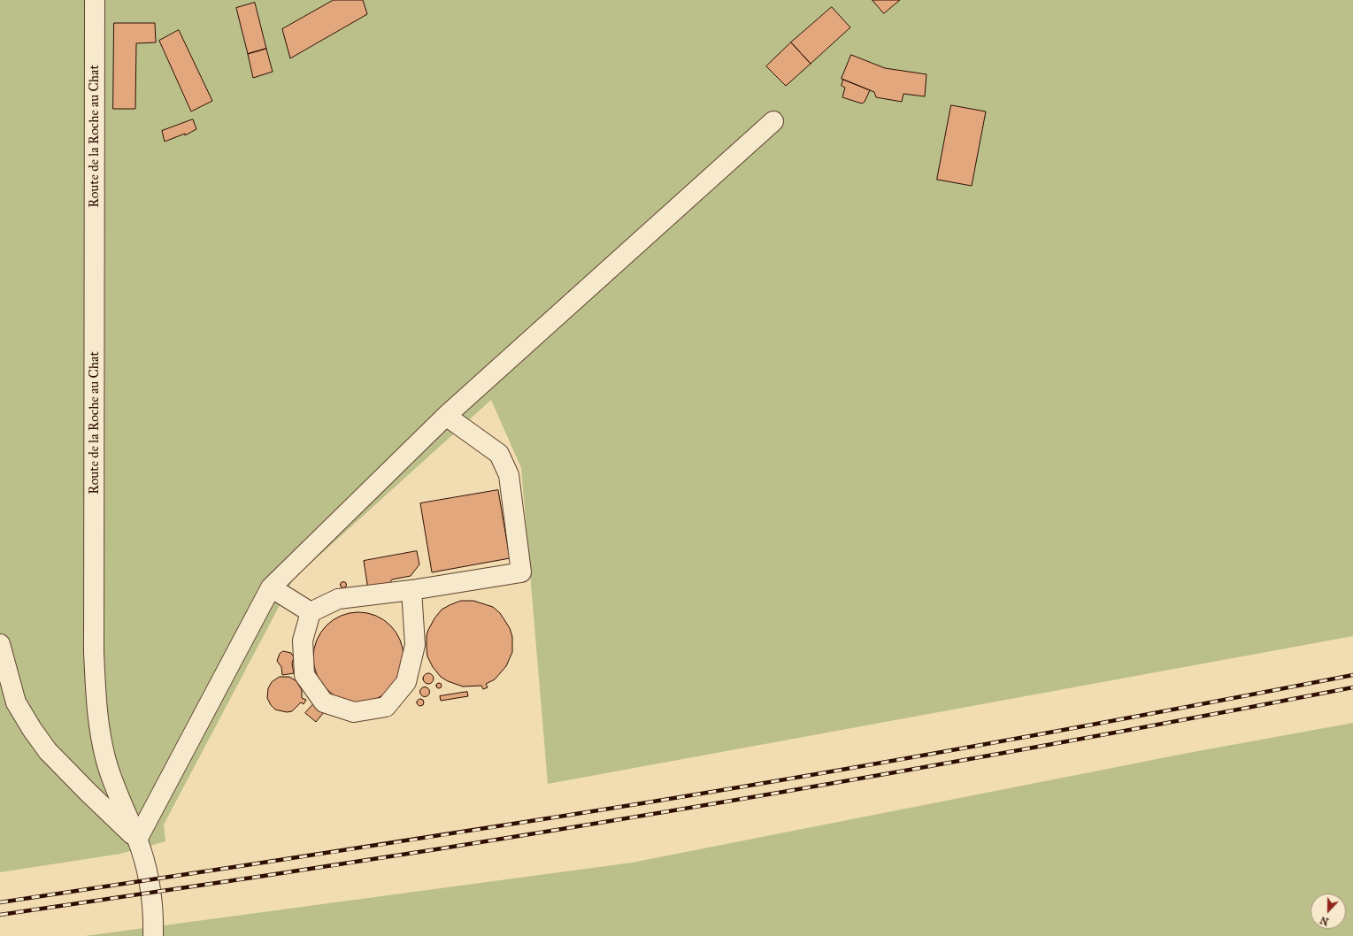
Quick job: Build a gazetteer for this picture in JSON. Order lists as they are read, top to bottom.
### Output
{
  "streets": {
    "street": ["Route de la Roche au Chat"]
  },
  "north": "bottom"
}
